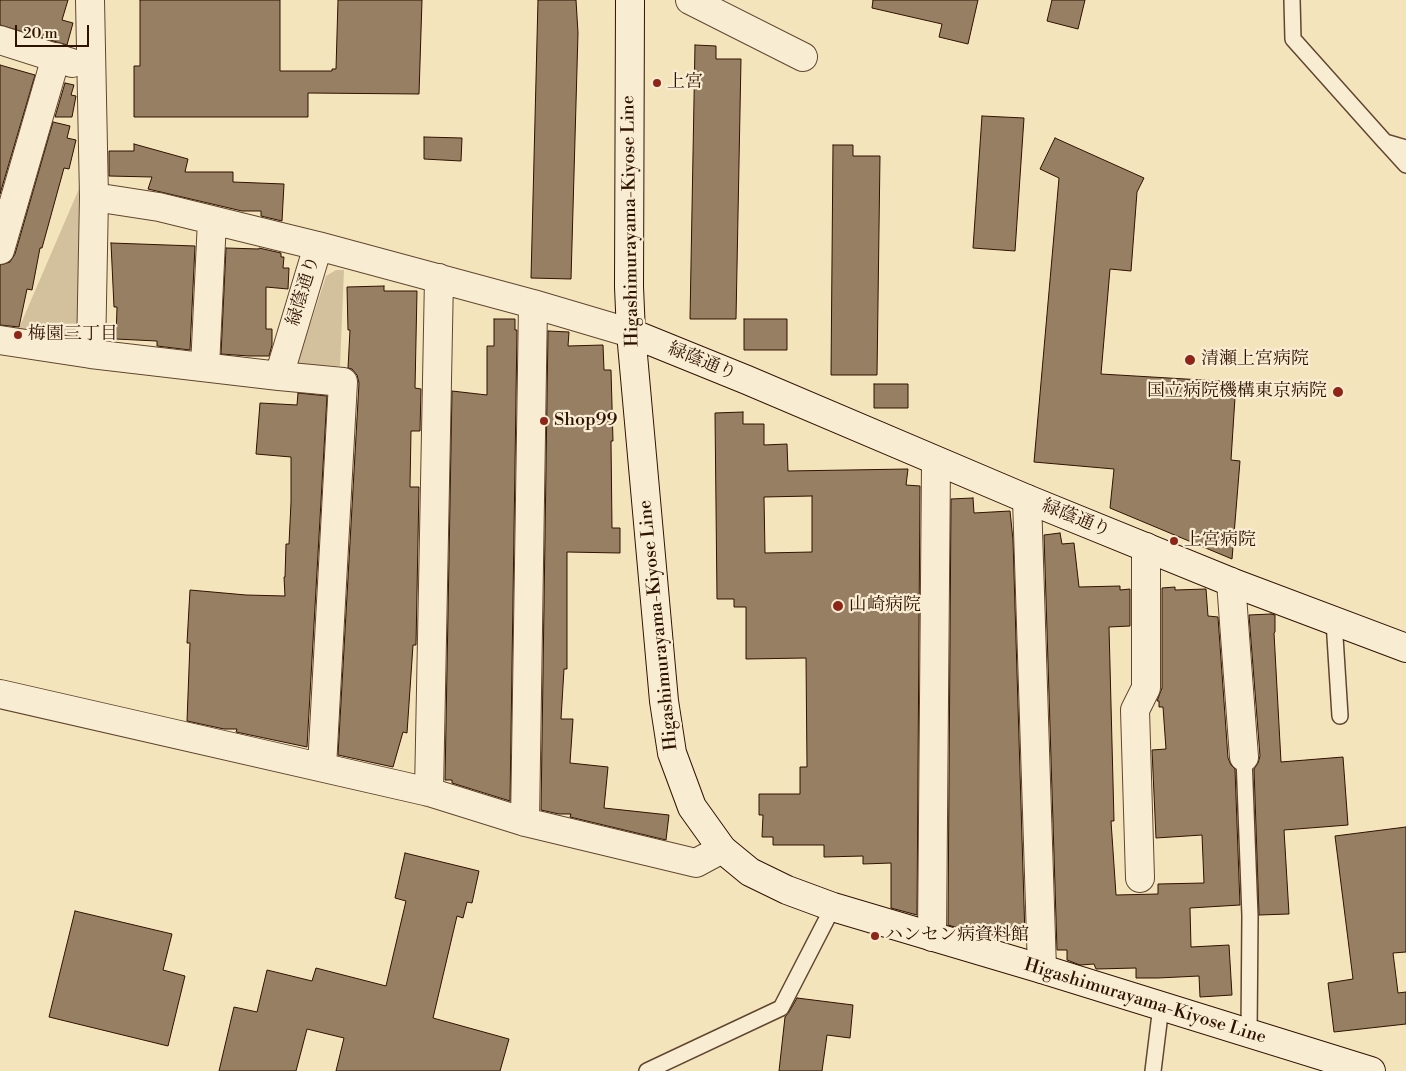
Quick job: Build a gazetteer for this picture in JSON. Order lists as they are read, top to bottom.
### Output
{
  "streets": {
    "street": ["Higashimurayama-Kiyose Line", "緑蔭通り"]
  },
  "crossings": [
    ["Higashimurayama-Kiyose Line", "緑蔭通り"]
  ],
  "places": [
    "上宮",
    "梅園三丁目",
    "清瀬上宮病院",
    "国立病院機構東京病院",
    "Shop99",
    "上宮病院",
    "山崎病院",
    "ハンセン病資料館"
  ],
  "scale_bar": "20 m"
}
